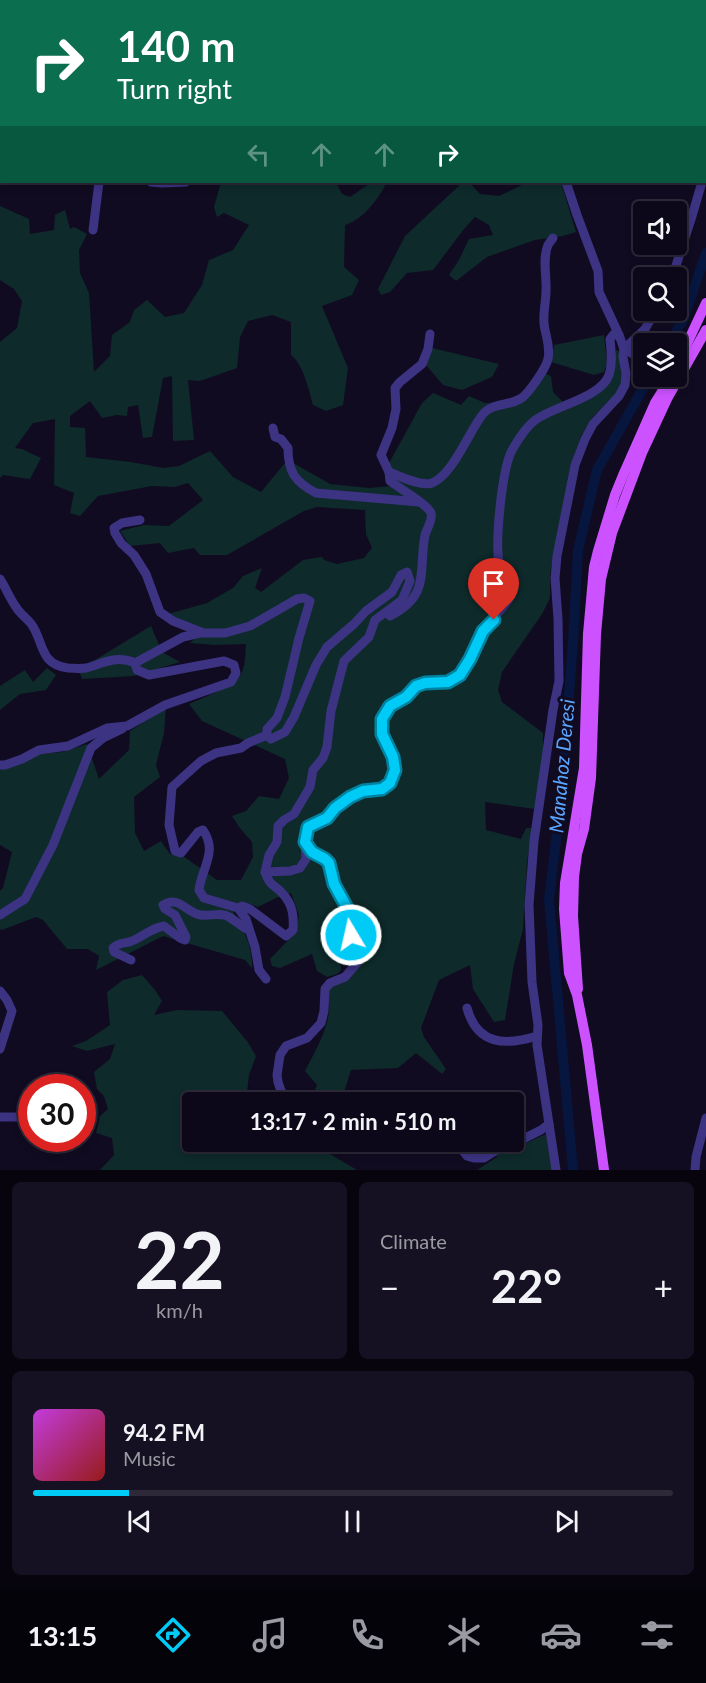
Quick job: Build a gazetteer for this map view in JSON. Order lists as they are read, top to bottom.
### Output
{
  "water": ["Manahoz Deresi"],
  "page": {
    "turn": ["140 m", "Turn right"],
    "limit": "30",
    "trip": "13:17 · 2 min · 510 m",
    "tile": [
      ["22", "km/h"],
      "Climate"
    ],
    "heat": ["−", "22°", "+"],
    "song": ["94.2 FM", "Music"],
    "tabs": "13:15"
  }
}
